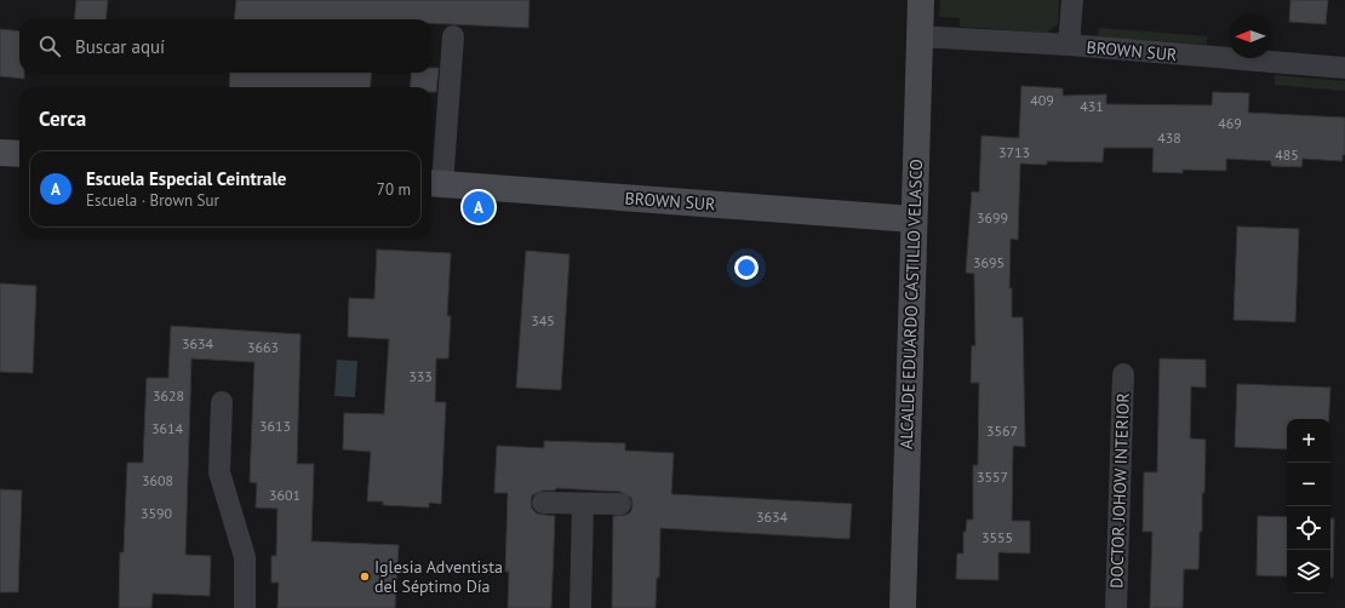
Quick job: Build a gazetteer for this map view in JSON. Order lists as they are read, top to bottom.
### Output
{
  "streets": {
    "main road": ["BROWN SUR", "ALCALDE EDUARDO CASTILLO VELASCO"],
    "street": ["DOCTOR JOHOW INTERIOR"]
  },
  "crossings": [
    ["BROWN SUR", "ALCALDE EDUARDO CASTILLO VELASCO"]
  ],
  "places": ["Iglesia Adventista del Séptimo Día"],
  "house_numbers": [
    "409",
    "431",
    "469",
    "438",
    "3713",
    "485",
    "3699",
    "3695",
    "345",
    "3634",
    "3663",
    "333",
    "3628",
    "3613",
    "3614",
    "3567",
    "3557",
    "3608",
    "3601",
    "3590",
    "3634",
    "3555"
  ],
  "north": "left",
  "page": {
    "search": "Buscar aquí",
    "heading": "Cerca",
    "list": [
      {
        "mark": "A",
        "name": "Escuela Especial Ceintrale",
        "note": "Escuela · Brown Sur",
        "value": "70 m"
      }
    ],
    "pins": "A",
    "map_buttons": ["+", "−"]
  }
}
